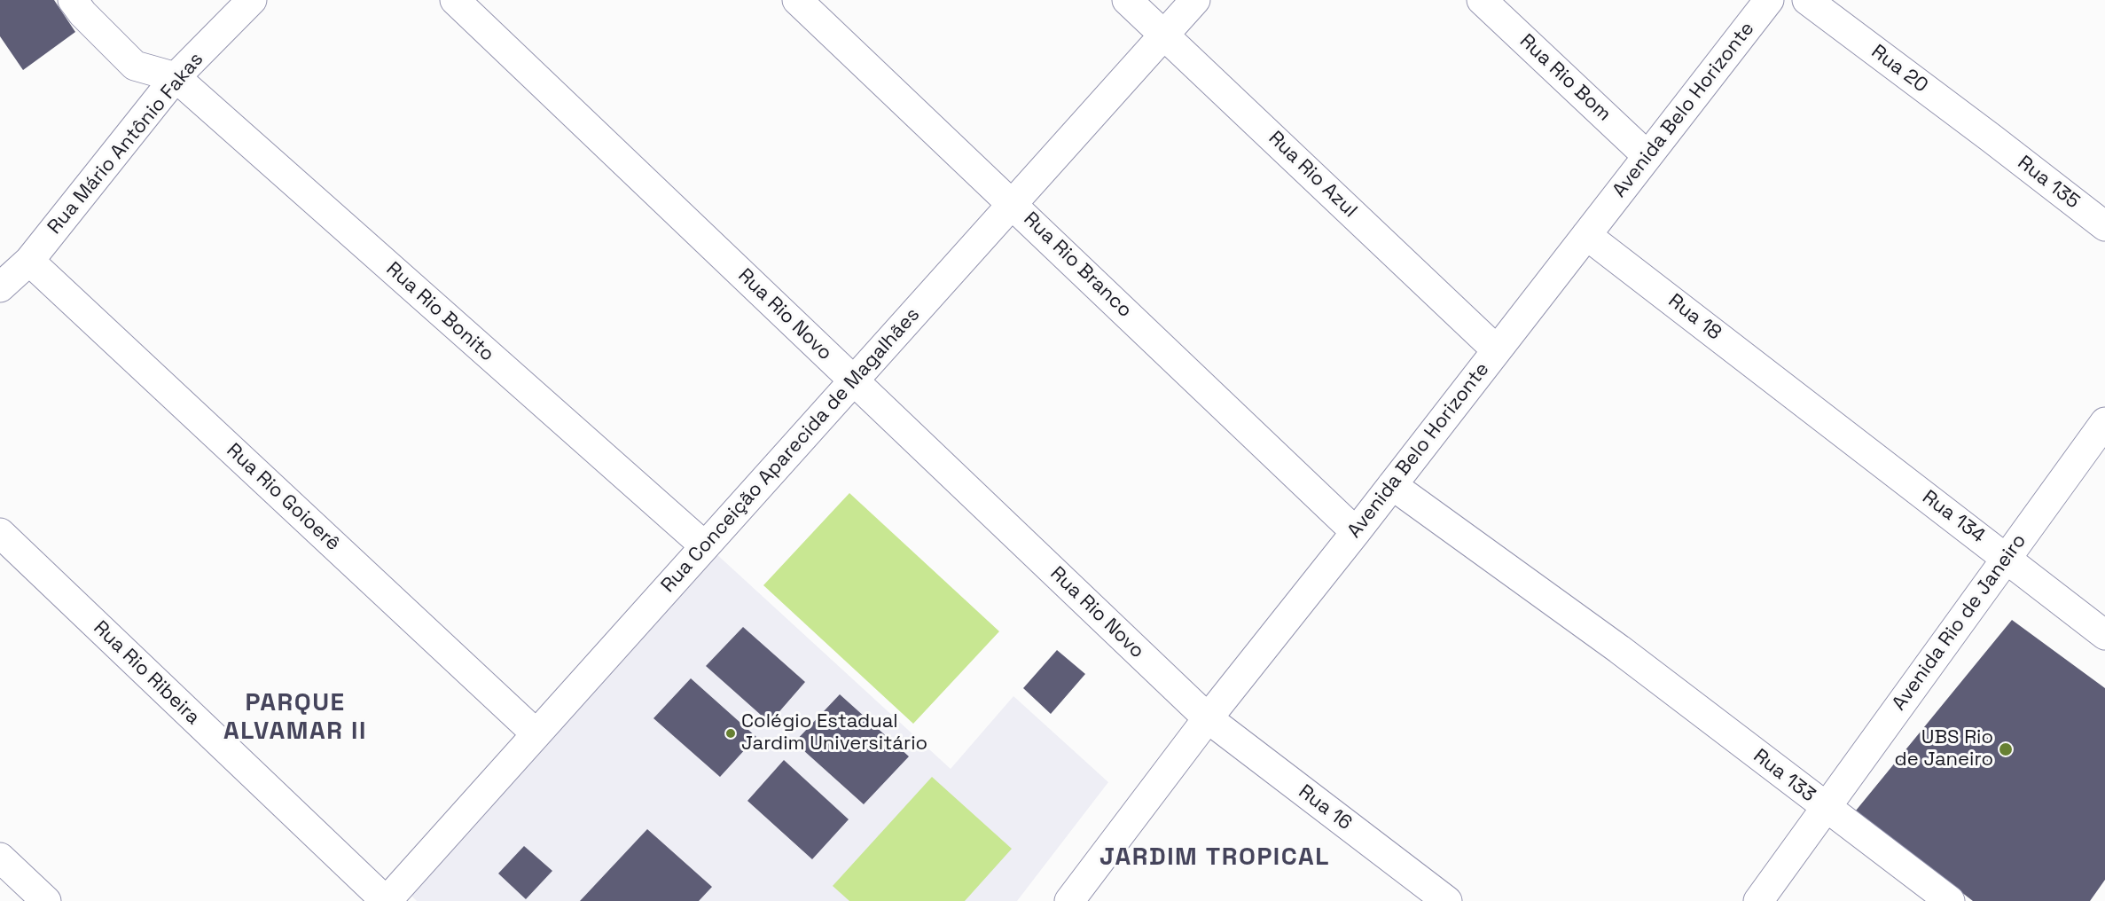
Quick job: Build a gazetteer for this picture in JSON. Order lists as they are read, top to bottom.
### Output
{
  "streets": {
    "street": [
      "Rua 20",
      "Rua Rio Bom",
      "Avenida Belo Horizonte",
      "Rua Mário Antônio Fakas",
      "Rua Rio Azul",
      "Rua 135",
      "Rua Rio Branco",
      "Rua Rio Bonito",
      "Rua Rio Novo",
      "Rua 18",
      "Rua Conceição Aparecida de Magalhães",
      "Rua Rio Goioerê",
      "Rua 134",
      "Avenida Rio de Janeiro",
      "Rua Rio Ribeira",
      "Rua 133",
      "Rua 16"
    ]
  },
  "crossings": [
    ["Rua 20", "Rua 135"],
    ["Rua Rio Bom", "Avenida Belo Horizonte"],
    ["Avenida Belo Horizonte", "Rua Rio Azul"],
    ["Avenida Belo Horizonte", "Rua Rio Branco"],
    ["Avenida Belo Horizonte", "Rua Rio Novo"],
    ["Avenida Belo Horizonte", "Rua 18"],
    ["Avenida Belo Horizonte", "Rua 133"],
    ["Avenida Belo Horizonte", "Rua 16"],
    ["Rua Mário Antônio Fakas", "Rua Rio Bonito"],
    ["Rua Mário Antônio Fakas", "Rua Rio Goioerê"],
    ["Rua Rio Azul", "Rua Conceição Aparecida de Magalhães"],
    ["Rua Rio Branco", "Rua Conceição Aparecida de Magalhães"],
    ["Rua Rio Bonito", "Rua Conceição Aparecida de Magalhães"],
    ["Rua Rio Novo", "Rua Conceição Aparecida de Magalhães"],
    ["Rua Rio Novo", "Rua 16"],
    ["Rua 18", "Rua 134"],
    ["Rua Conceição Aparecida de Magalhães", "Rua Rio Goioerê"],
    ["Rua Conceição Aparecida de Magalhães", "Rua Rio Ribeira"],
    ["Rua 134", "Avenida Rio de Janeiro"],
    ["Avenida Rio de Janeiro", "Rua 133"]
  ],
  "districts": ["PARQUE ALVAMAR II", "JARDIM TROPICAL"],
  "places": ["Colégio Estadual Jardim Universitário", "UBS Rio de Janeiro"]
}
